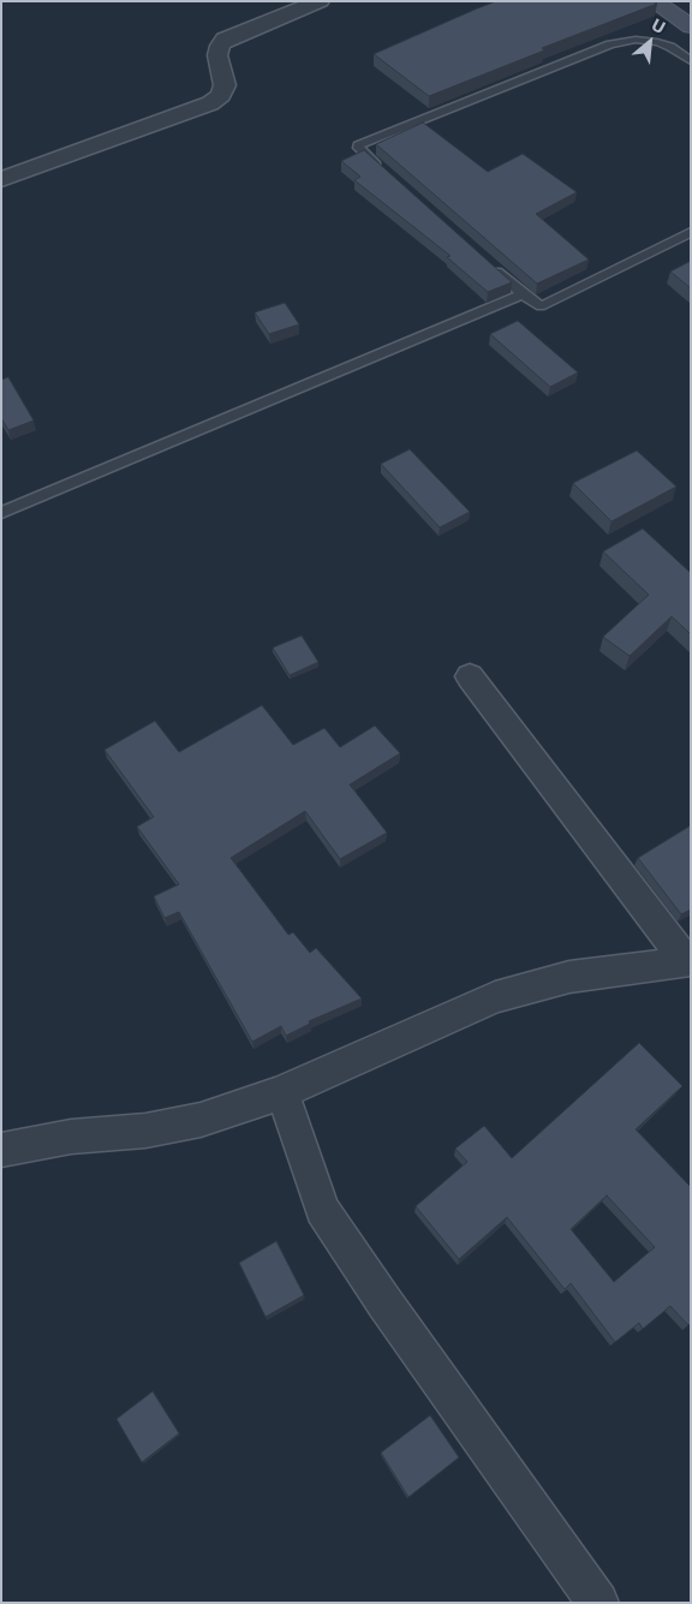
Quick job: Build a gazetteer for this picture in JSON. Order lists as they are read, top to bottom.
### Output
{
  "north": "top right"
}
